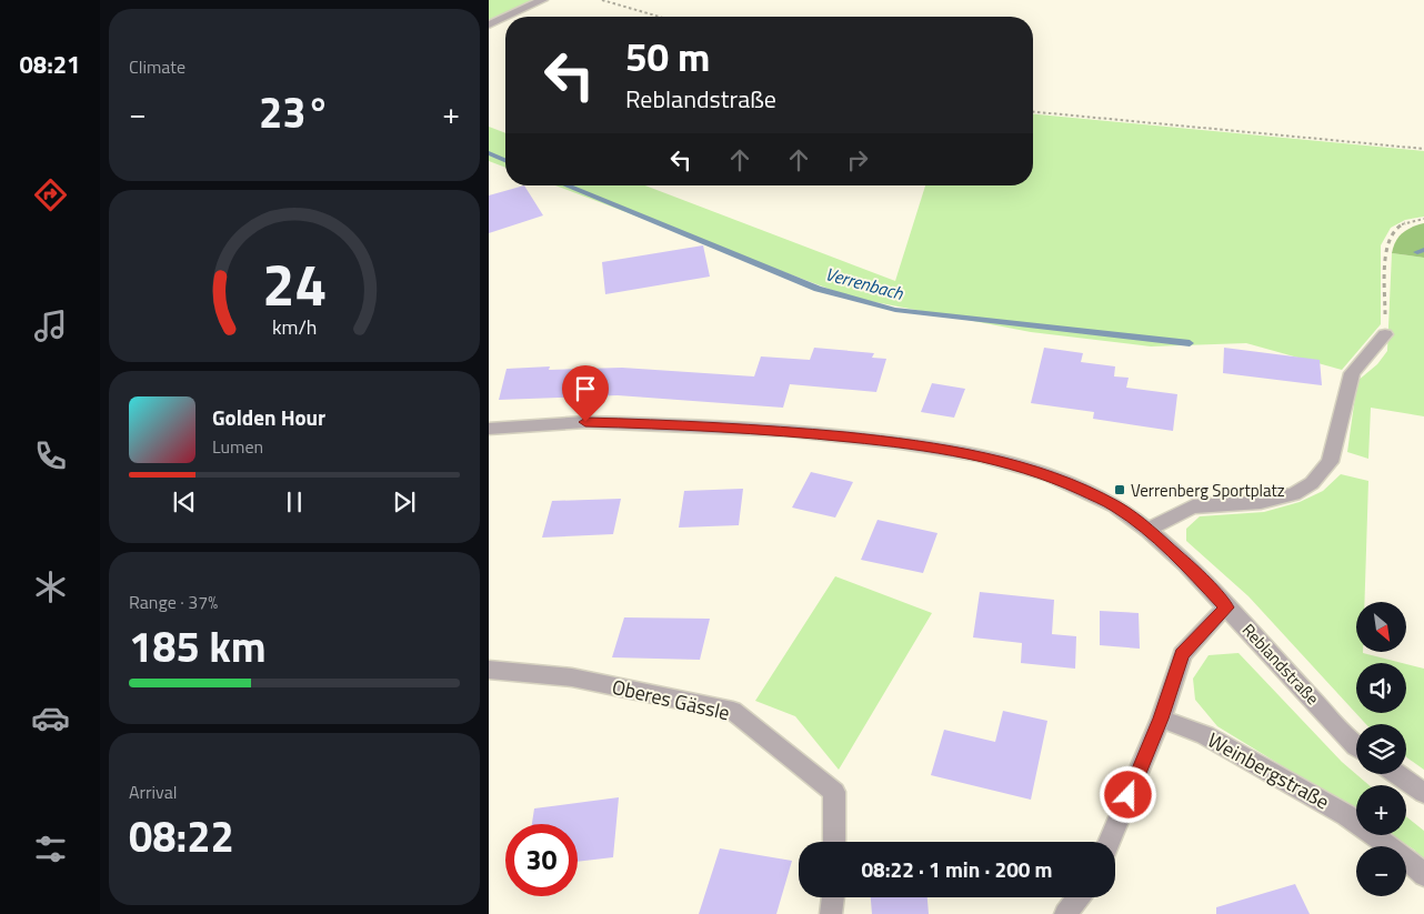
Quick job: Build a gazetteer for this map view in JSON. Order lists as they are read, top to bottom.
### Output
{
  "streets": {
    "street": ["Reblandstraße", "Oberes Gässle", "Weinbergstraße"]
  },
  "water": ["Verrenbach"],
  "places": {
    "transit": ["Verrenberg Sportplatz"]
  },
  "north": "bottom right",
  "page": {
    "tabs": "08:21",
    "tile": [
      "Climate",
      ["Range · 37%", "185 km"],
      ["Arrival", "08:22"]
    ],
    "turn": ["50 m", "Reblandstraße"],
    "heat": ["−", "23°", "+"],
    "song": ["Golden Hour", "Lumen"],
    "map_buttons": ["+", "−"],
    "limit": "30",
    "trip": "08:22 · 1 min · 200 m",
    "gauge": ["24", "km/h"]
  }
}
